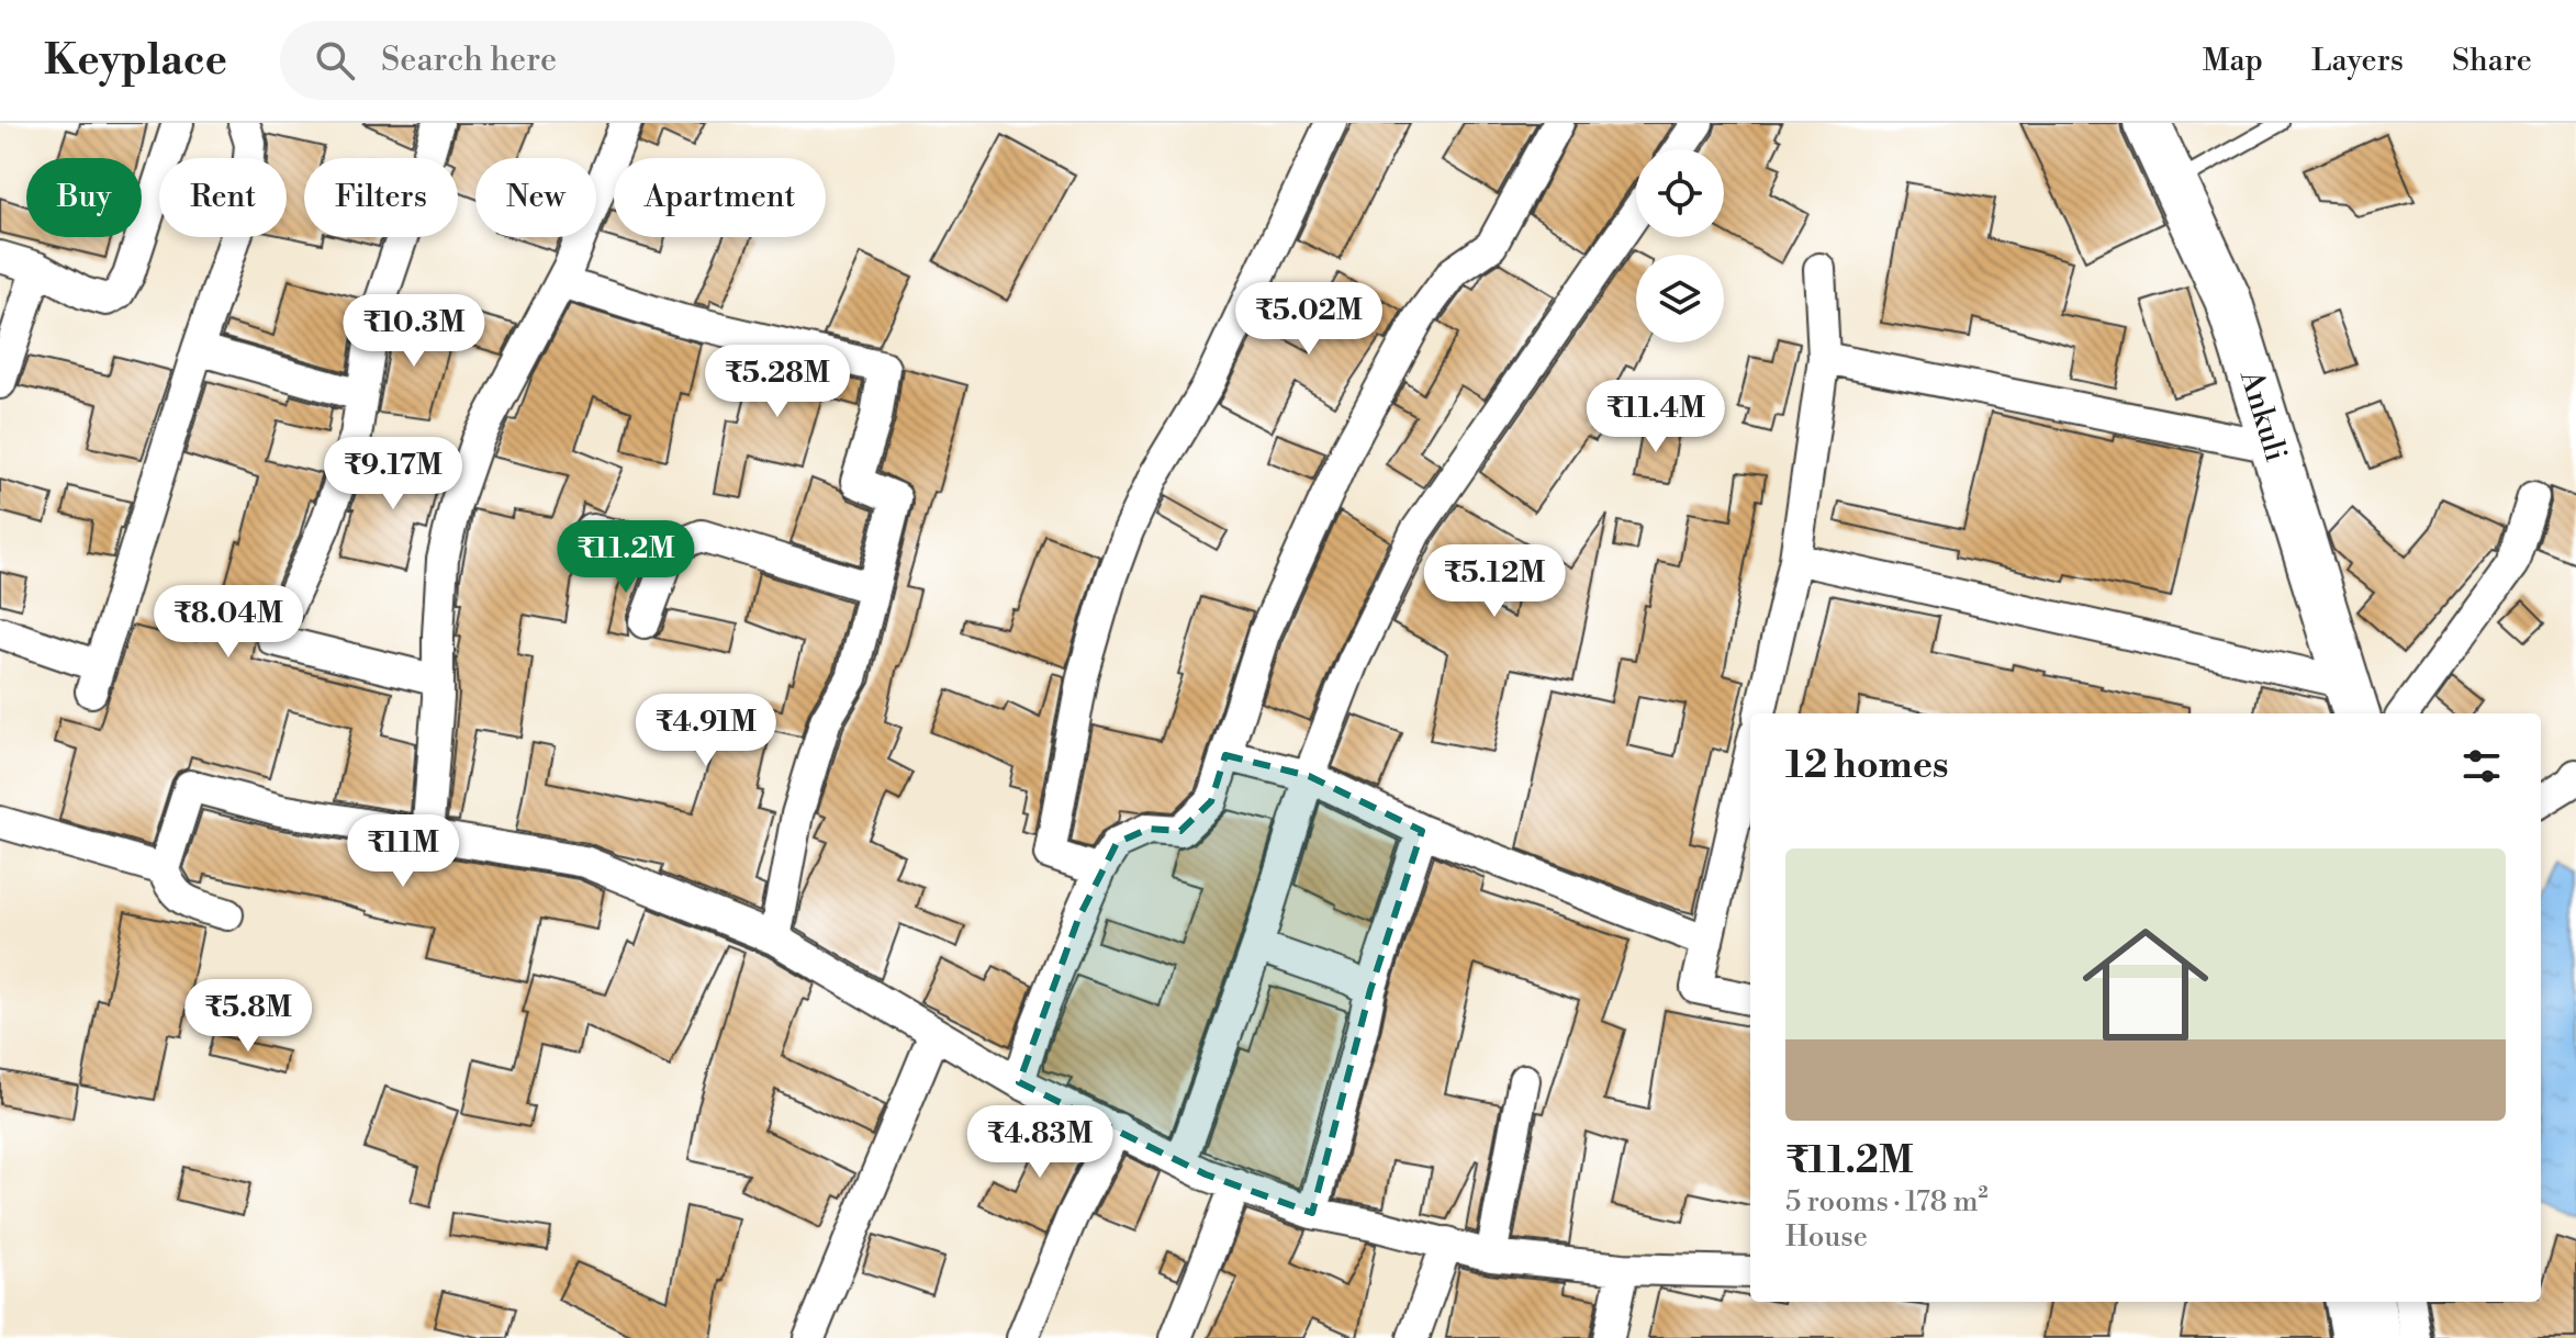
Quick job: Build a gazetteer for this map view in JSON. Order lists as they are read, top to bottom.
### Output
{
  "streets": {
    "main road": ["Ankuli"]
  },
  "page": {
    "header": "Keyplace",
    "search": "Search here",
    "nav": ["Map", "Layers", "Share"],
    "chip": [
      "Buy",
      "Rent",
      "Filters",
      "New",
      "Apartment"
    ],
    "price": [
      "₹5.02M",
      "₹10.3M",
      "₹5.28M",
      "₹11.4M",
      "₹9.17M",
      "₹11.2M",
      "₹5.12M",
      "₹8.04M",
      "₹4.91M",
      "₹11M",
      "₹5.8M",
      "₹4.83M"
    ],
    "heading": "12 homes",
    "list": [
      {
        "name": "₹11.2M",
        "note": "5 rooms · 178 m² · House"
      }
    ]
  }
}
